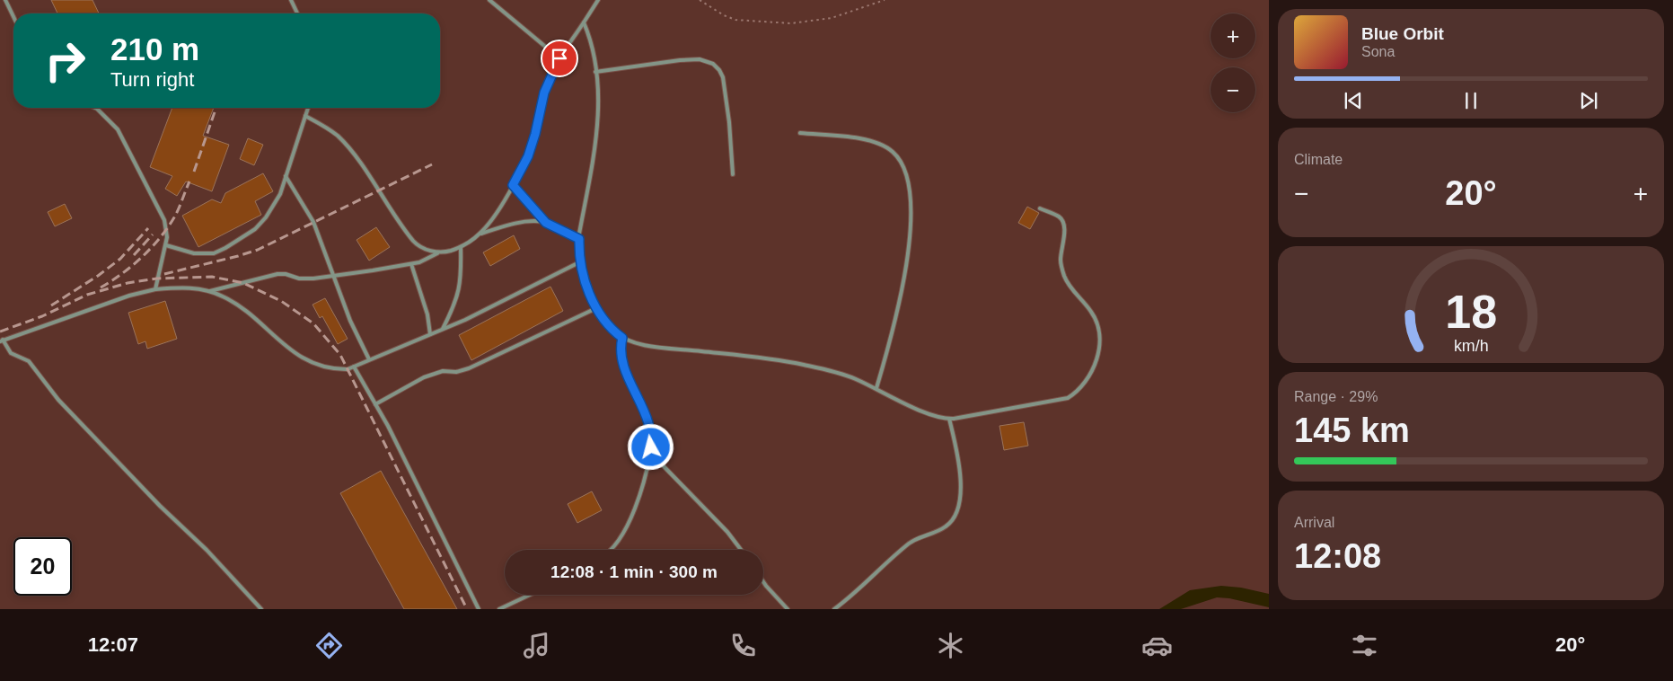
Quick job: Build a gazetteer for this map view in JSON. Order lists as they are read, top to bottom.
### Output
{
  "page": {
    "map_buttons": ["+", "−"],
    "turn": ["210 m", "Turn right"],
    "song": ["Blue Orbit", "Sona"],
    "tile": [
      "Climate",
      ["Range · 29%", "145 km"],
      ["Arrival", "12:08"]
    ],
    "heat": ["−", "20°", "+"],
    "limit": "20",
    "trip": "12:08 · 1 min · 300 m",
    "tabs": ["12:07", "20°"],
    "gauge": ["18", "km/h"]
  }
}
